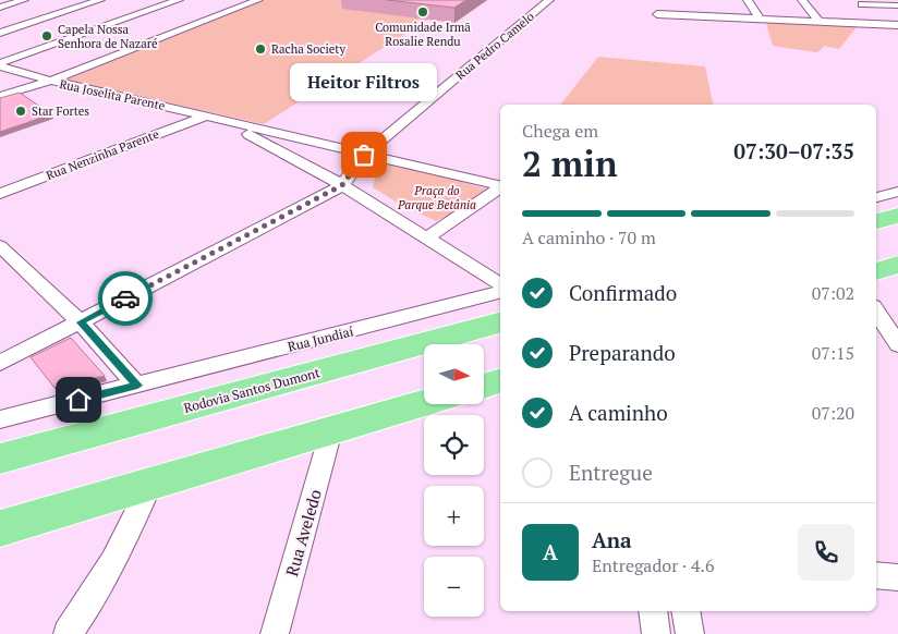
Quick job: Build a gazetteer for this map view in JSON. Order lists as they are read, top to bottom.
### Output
{
  "streets": {
    "highway": ["Rodovia Santos Dumont"],
    "street": [
      "Rua Pedro Camelo",
      "Rua Joselita Parente",
      "Rua Nenzinha Parente",
      "Rua Jundiaí",
      "Rua Aveledo"
    ]
  },
  "crossings": [
    ["Rua Pedro Camelo", "Rua Joselita Parente"],
    ["Rua Joselita Parente", "Rua Nenzinha Parente"]
  ],
  "parks": ["Praça do Parque Betânia"],
  "places": [
    "Comunidade Irmã Rosalie Rendu",
    "Capela Nossa Senhora de Nazaré",
    "Racha Society",
    "Star Fortes",
    "Heitor Filtros"
  ],
  "north": "right",
  "page": {
    "bubble": "Heitor Filtros",
    "heading": ["2 min", "Chega em", "07:30–07:35"],
    "panel": ["Ana", "Entregador · 4.6"],
    "bar": "A caminho · 70 m",
    "list": [
      ["Confirmado", "07:02"],
      ["Preparando", "07:15"],
      ["A caminho", "07:20"],
      "Entregue"
    ],
    "map_buttons": ["+", "−"],
    "round": "A"
  }
}
